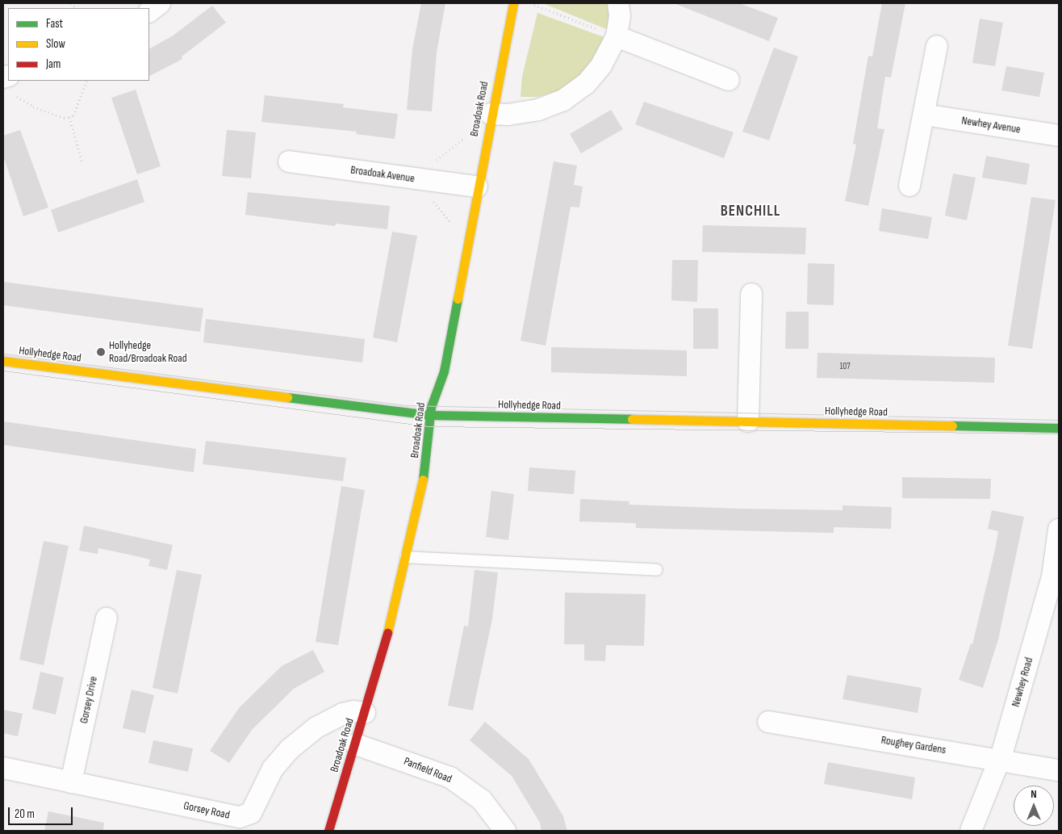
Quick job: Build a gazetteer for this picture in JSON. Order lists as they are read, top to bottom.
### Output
{
  "streets": {
    "street": [
      "Broadoak Road",
      "Newhey Avenue",
      "Broadoak Avenue",
      "Hollyhedge Road",
      "Newhey Road",
      "Gorsey Drive",
      "Roughey Gardens",
      "Panfield Road",
      "Gorsey Road"
    ]
  },
  "crossings": [
    ["Broadoak Road", "Broadoak Avenue"],
    ["Broadoak Road", "Hollyhedge Road"],
    ["Broadoak Road", "Panfield Road"],
    ["Broadoak Road", "Gorsey Road"],
    ["Newhey Road", "Roughey Gardens"],
    ["Gorsey Drive", "Gorsey Road"]
  ],
  "districts": ["BENCHILL"],
  "places": ["Hollyhedge Road/Broadoak Road"],
  "house_numbers": ["107"],
  "legend": ["Fast", "Slow", "Jam"],
  "scale_bar": "20 m",
  "north": "top"
}
